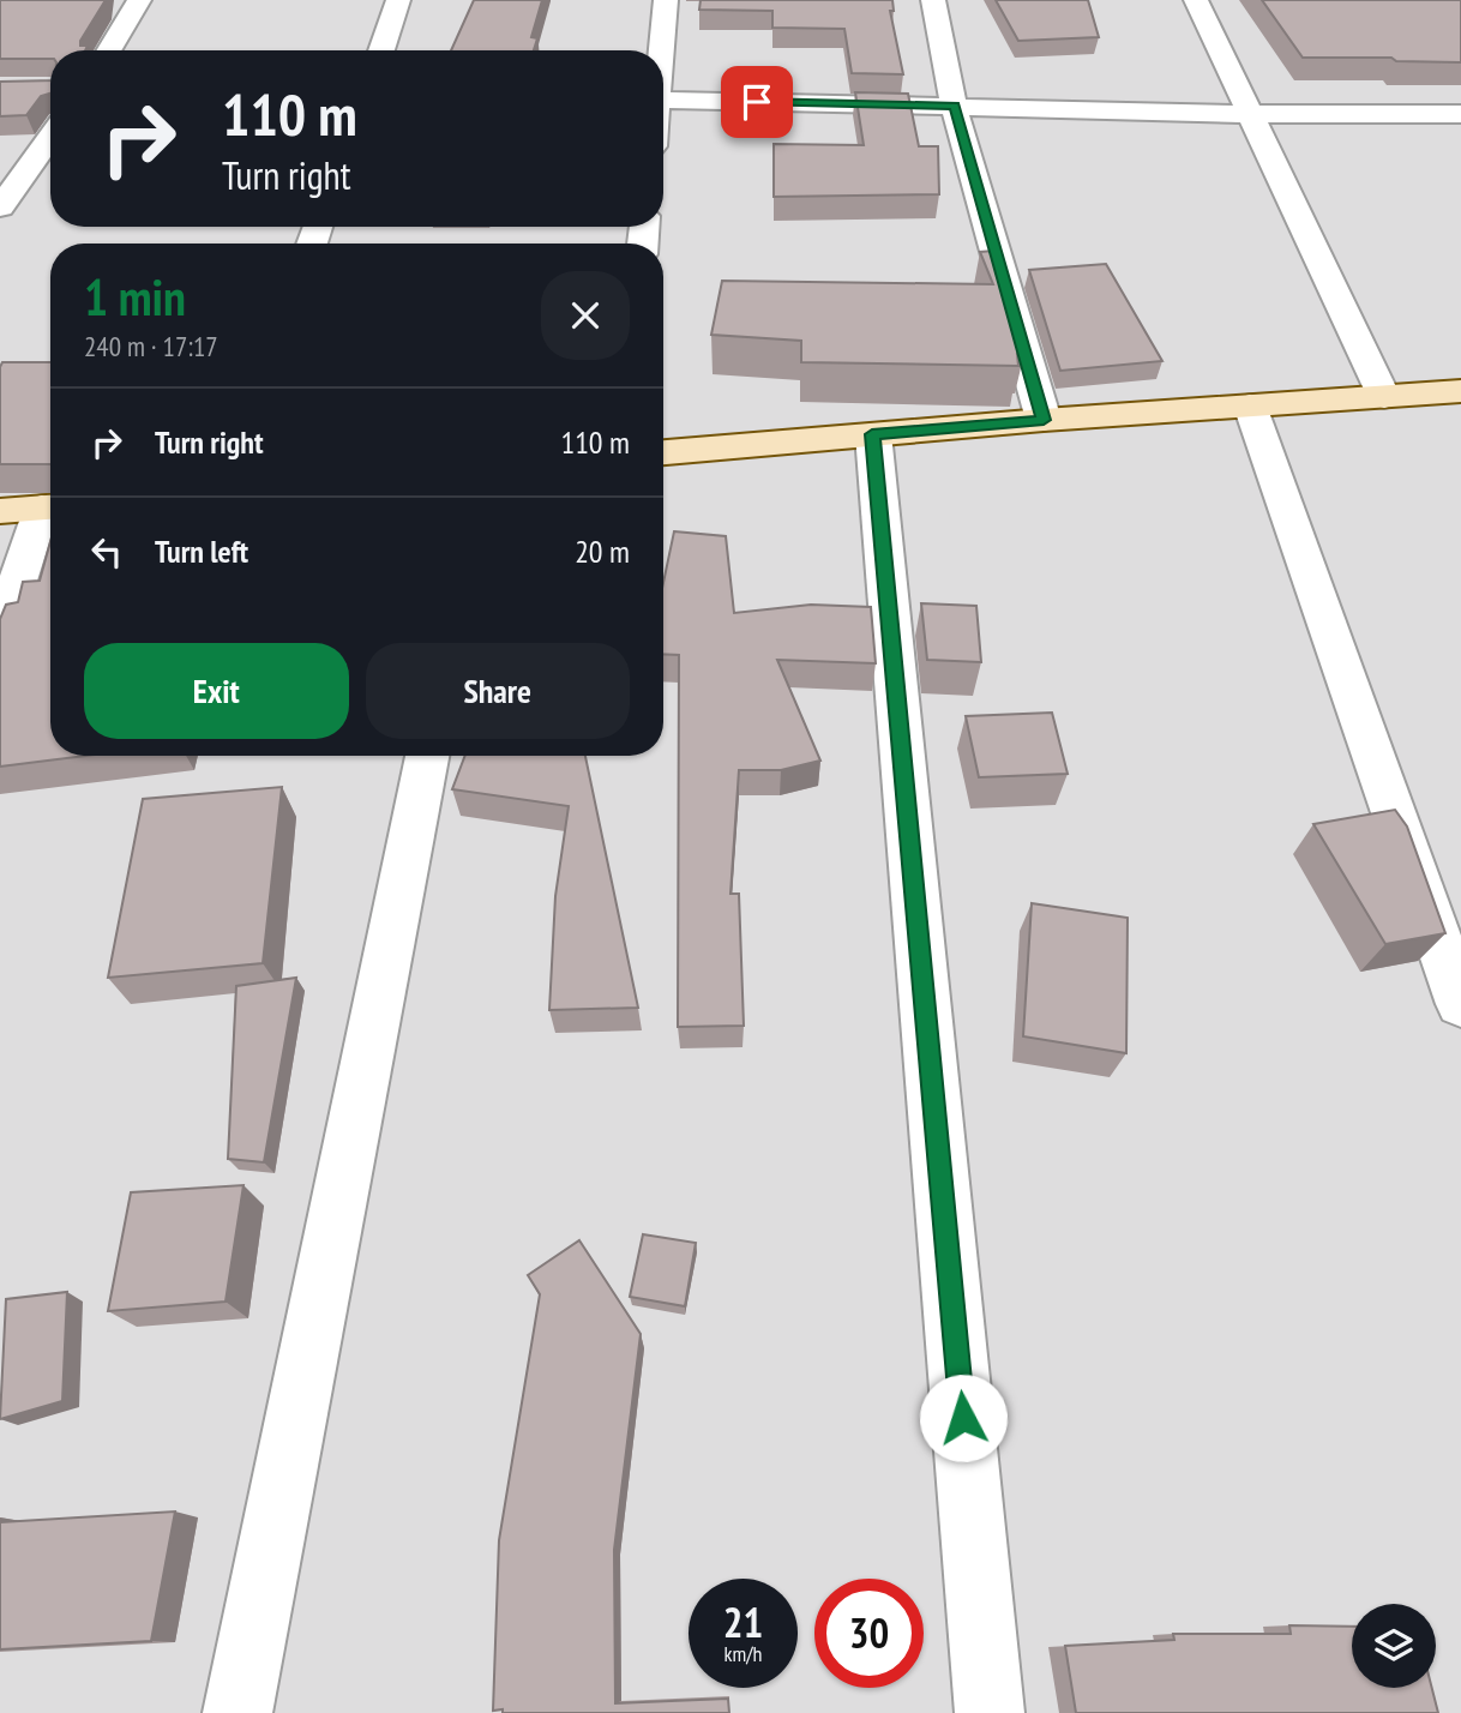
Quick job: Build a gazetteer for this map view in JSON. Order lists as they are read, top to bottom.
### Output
{
  "page": {
    "turn": ["110 m", "Turn right"],
    "heading": ["1 min", "240 m · 17:17"],
    "list": [
      {
        "name": "Turn right",
        "value": "110 m"
      },
      {
        "name": "Turn left",
        "value": "20 m"
      }
    ],
    "buttons": ["Exit", "Share"],
    "speed": "21 km/h",
    "limit": "30"
  }
}
